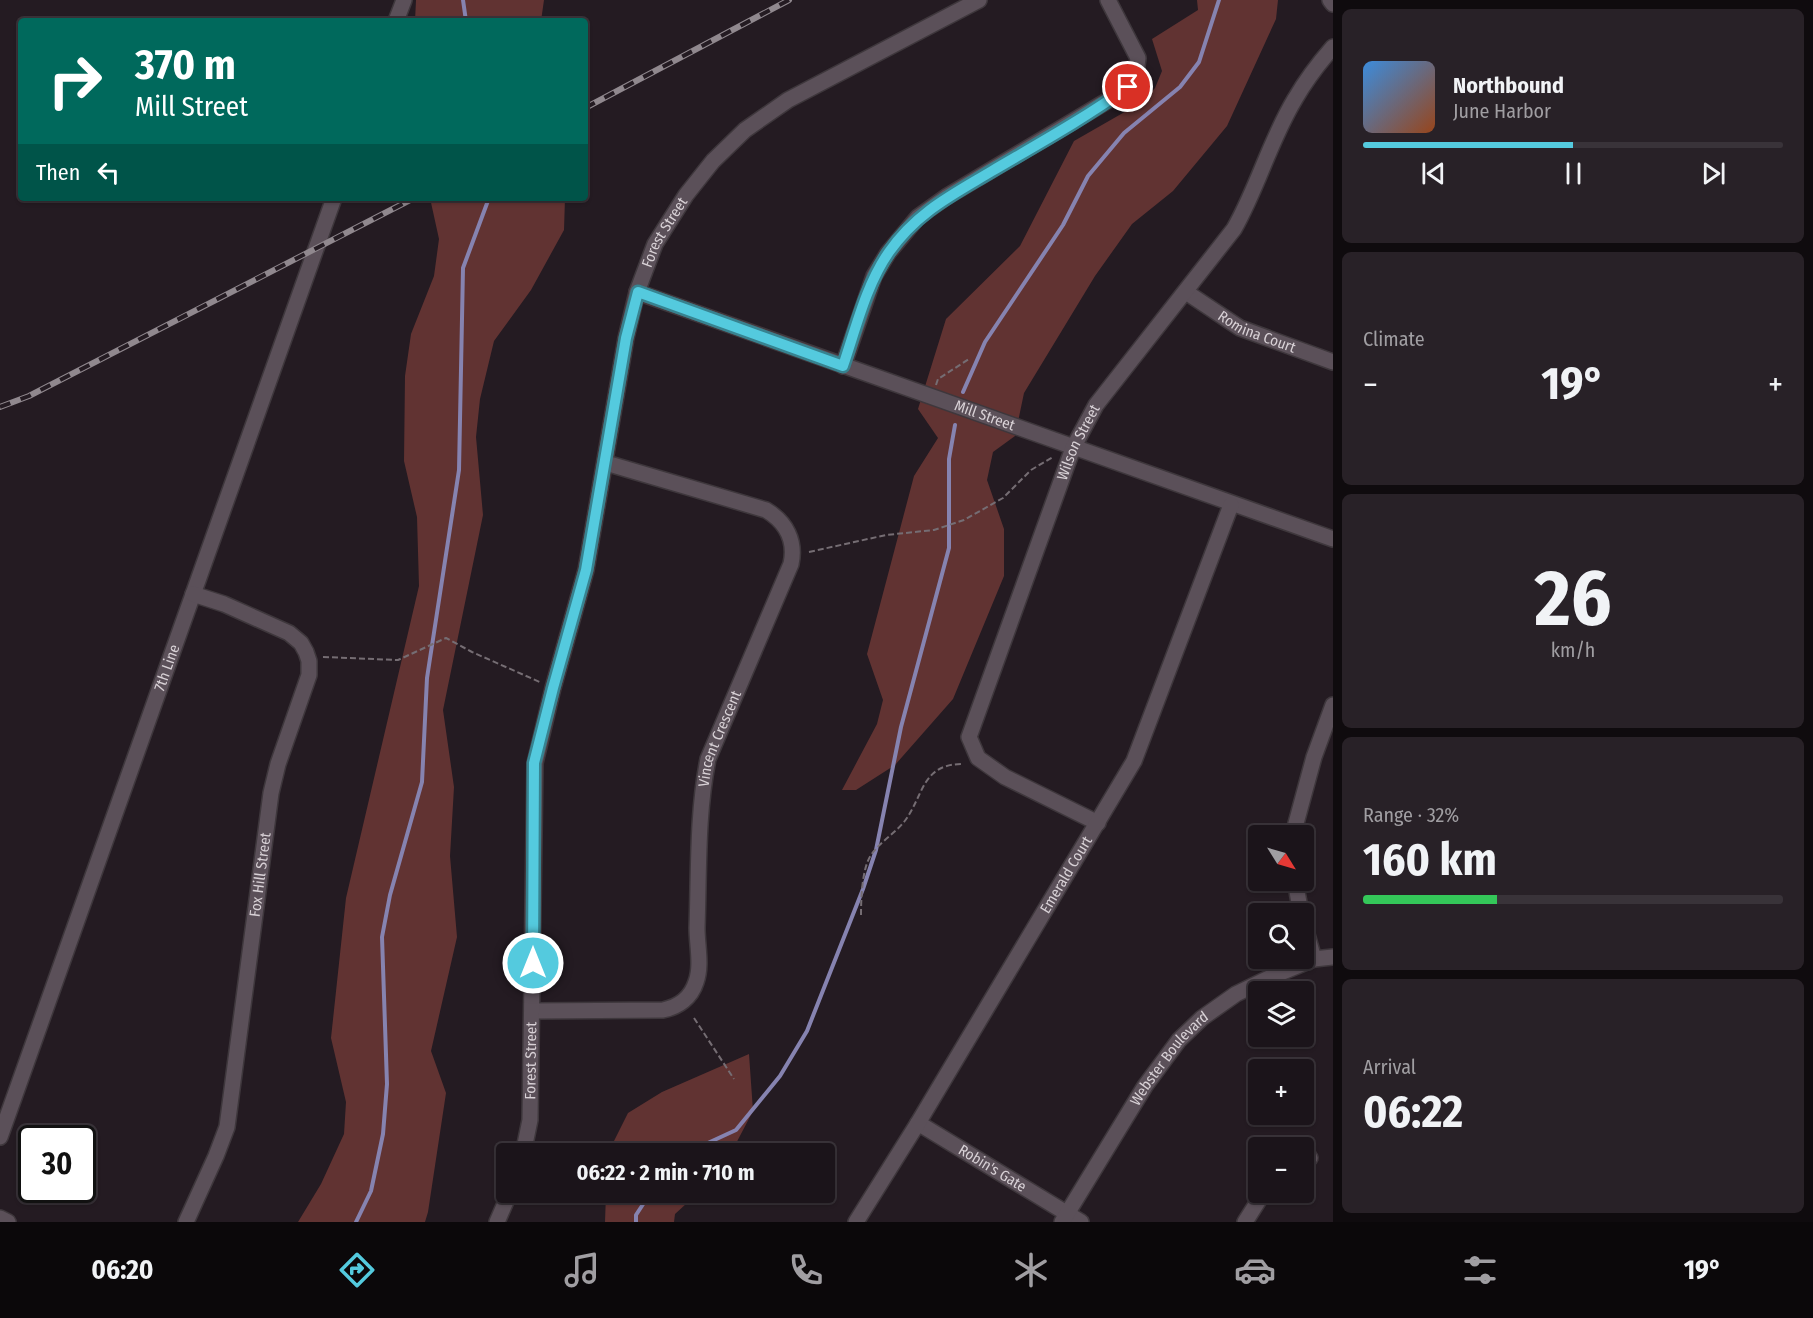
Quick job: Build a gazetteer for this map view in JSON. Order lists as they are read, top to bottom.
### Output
{
  "streets": {
    "street": [
      "Forest Street",
      "Romina Court",
      "Mill Street",
      "Wilson Street",
      "7th Line",
      "Vincent Crescent",
      "Fox Hill Street",
      "Emerald Court",
      "Webster Boulevard",
      "Robin's Gate"
    ]
  },
  "crossings": [
    ["Forest Street", "Mill Street"],
    ["Forest Street", "Vincent Crescent"],
    ["Romina Court", "Wilson Street"],
    ["Mill Street", "Wilson Street"],
    ["Mill Street", "Emerald Court"],
    ["Wilson Street", "Emerald Court"],
    ["7th Line", "Fox Hill Street"],
    ["Emerald Court", "Robin's Gate"],
    ["Webster Boulevard", "Robin's Gate"]
  ],
  "north": "bottom right",
  "page": {
    "turn": ["370 m", "Mill Street"],
    "song": ["Northbound", "June Harbor"],
    "then": "Then",
    "tile": [
      "Climate",
      ["26", "km/h"],
      ["Range · 32%", "160 km"],
      ["Arrival", "06:22"]
    ],
    "heat": ["−", "19°", "+"],
    "map_buttons": ["+", "−"],
    "limit": "30",
    "trip": "06:22 · 2 min · 710 m",
    "tabs": ["06:20", "19°"]
  }
}
